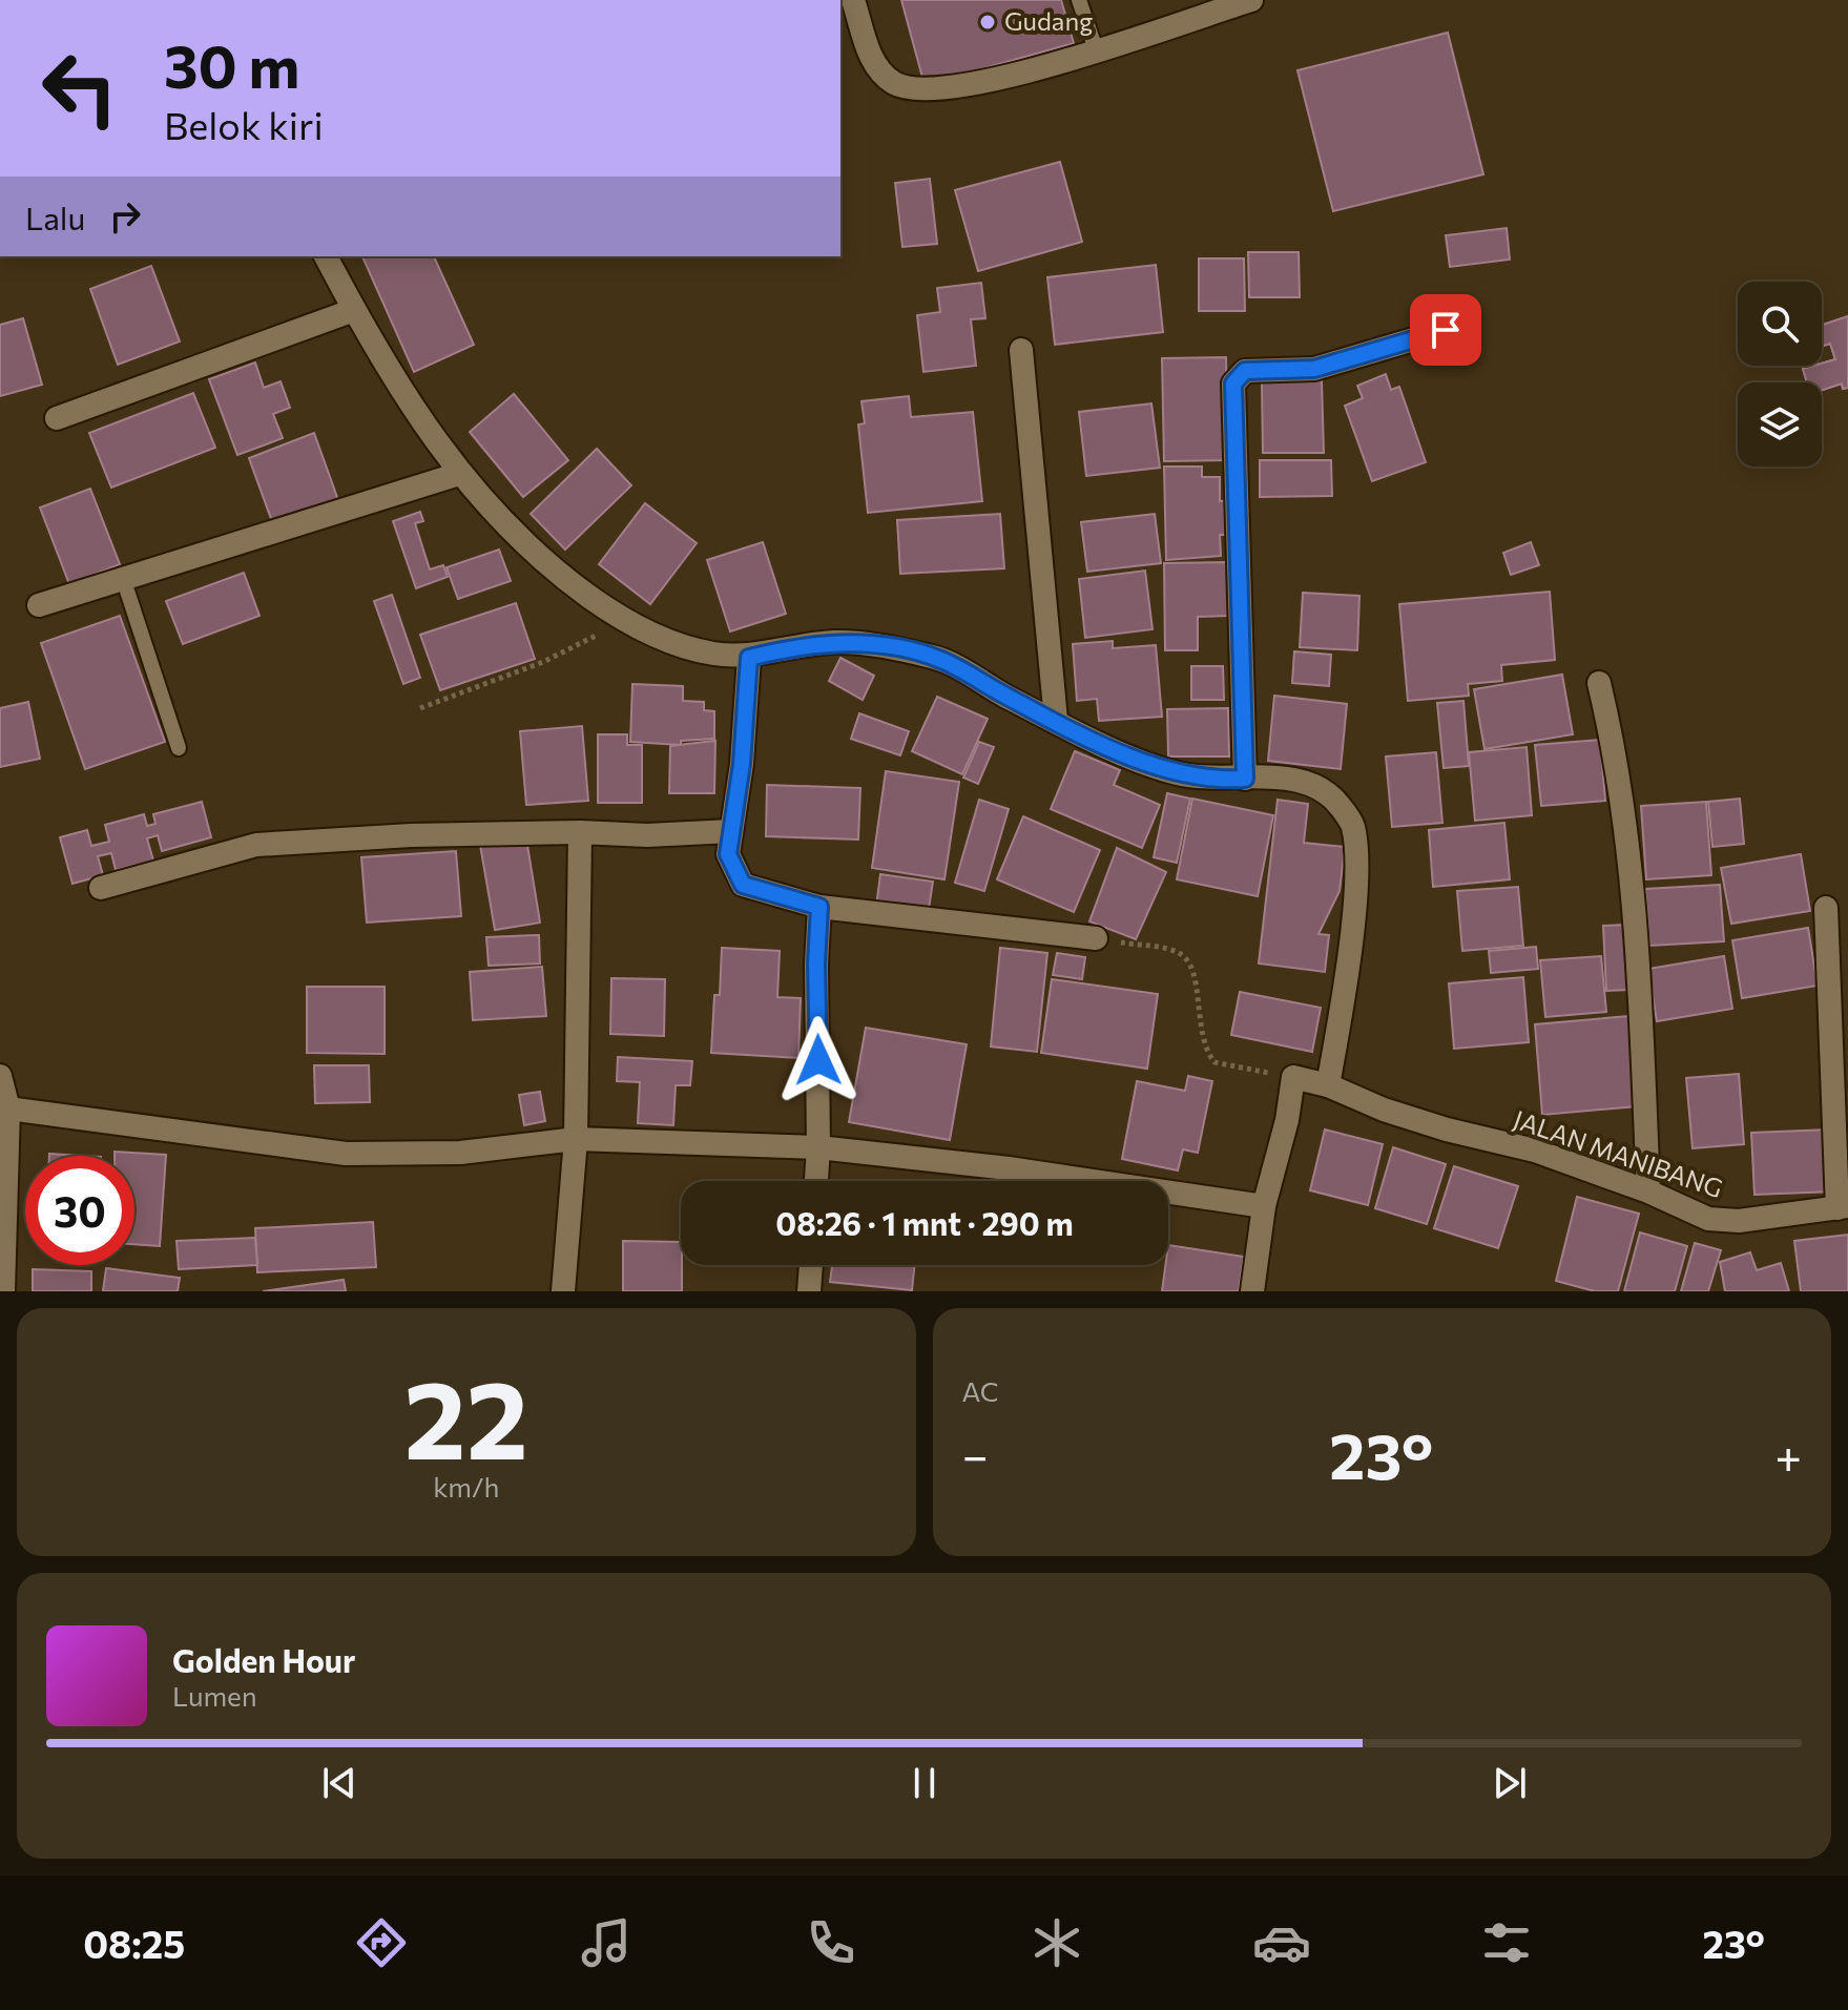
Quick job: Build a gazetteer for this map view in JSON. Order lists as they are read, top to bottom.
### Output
{
  "streets": {
    "street": ["JALAN MANIBANG"]
  },
  "places": ["Gudang"],
  "page": {
    "turn": ["30 m", "Belok kiri"],
    "then": "Lalu",
    "limit": "30",
    "trip": "08:26 · 1 mnt · 290 m",
    "tile": [
      ["22", "km/h"],
      "AC"
    ],
    "heat": ["−", "23°", "+"],
    "song": ["Golden Hour", "Lumen"],
    "tabs": ["08:25", "23°"]
  }
}
